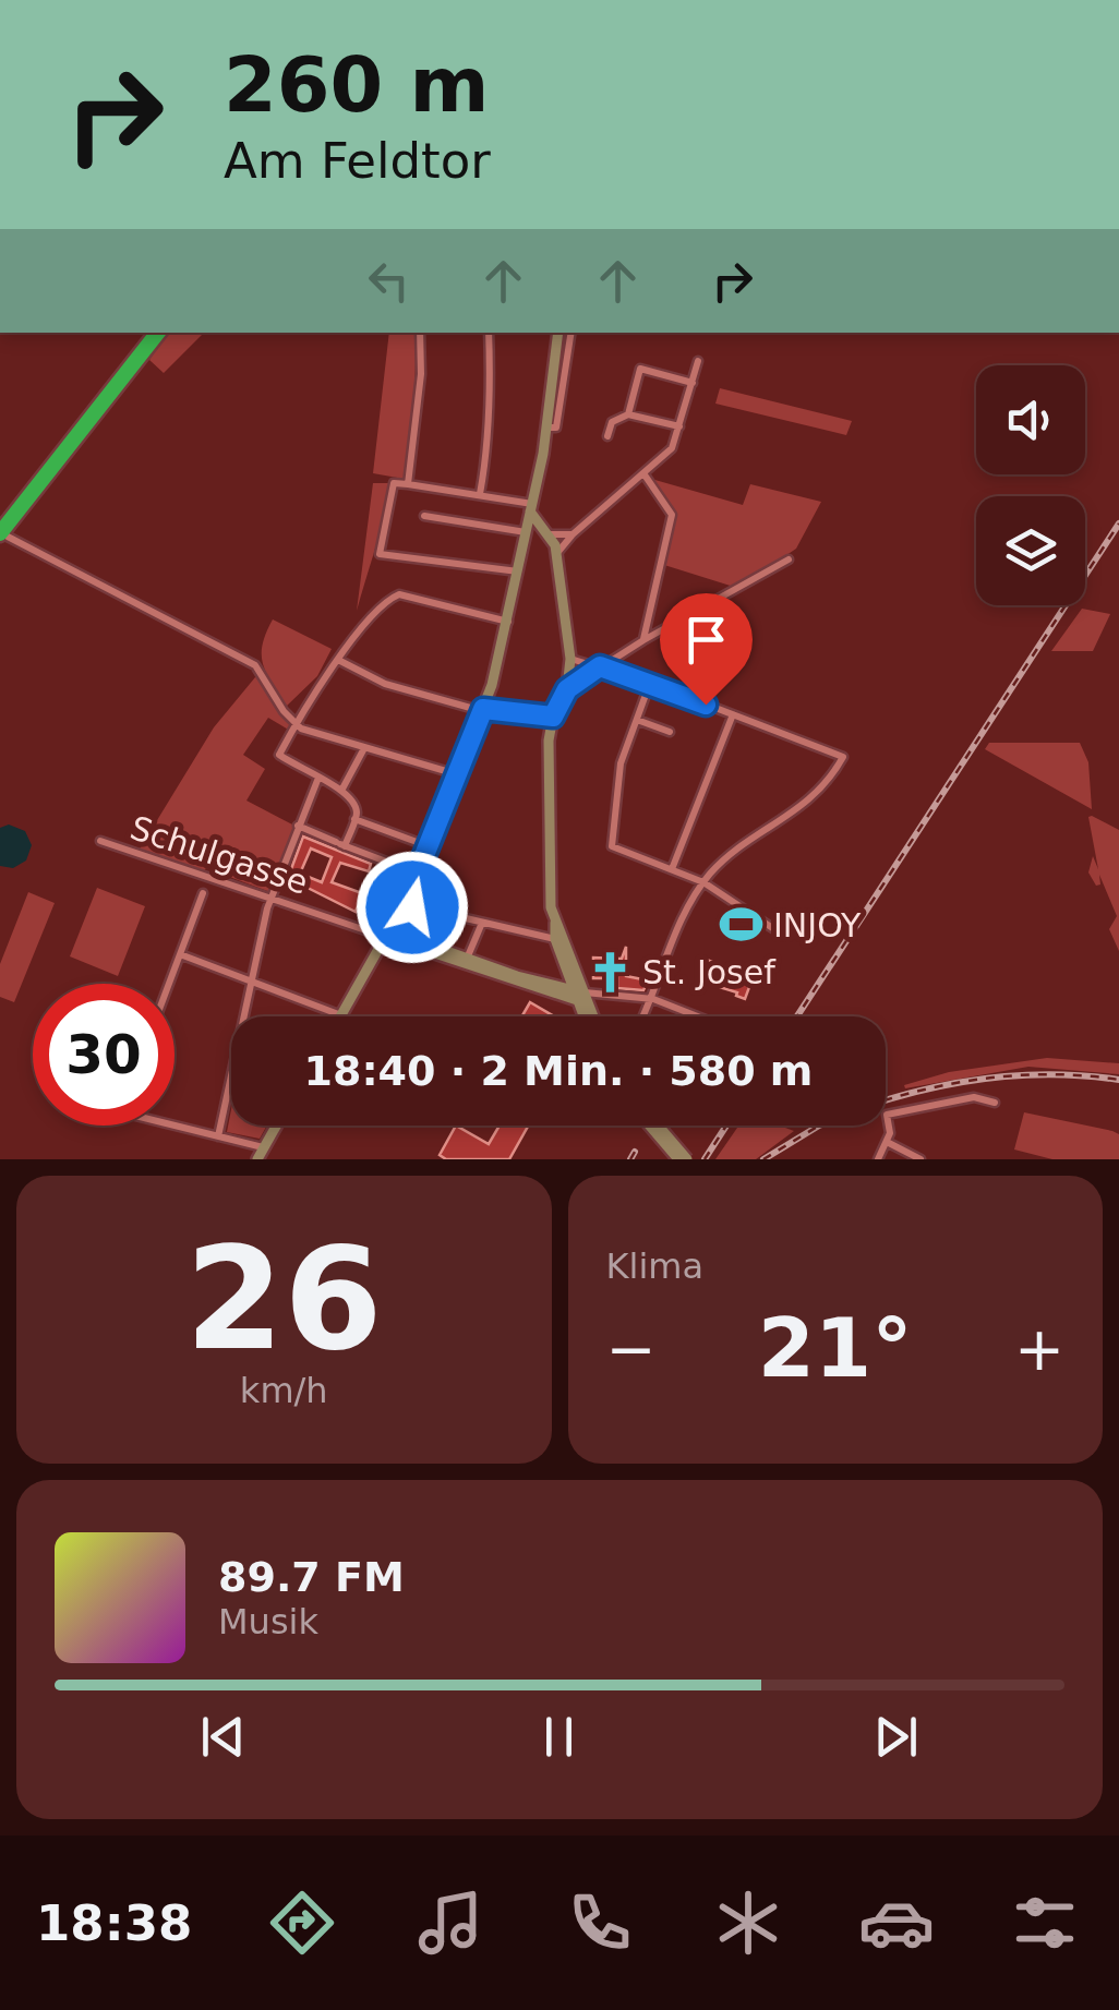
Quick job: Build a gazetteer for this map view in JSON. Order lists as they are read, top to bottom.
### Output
{
  "streets": {
    "street": ["Schulgasse"]
  },
  "places": {
    "sports": ["INJOY"],
    "church": ["St. Josef"]
  },
  "page": {
    "turn": ["260 m", "Am Feldtor"],
    "limit": "30",
    "trip": "18:40 · 2 Min. · 580 m",
    "tile": [
      ["26", "km/h"],
      "Klima"
    ],
    "heat": ["−", "21°", "+"],
    "song": ["89.7 FM", "Musik"],
    "tabs": "18:38"
  }
}
